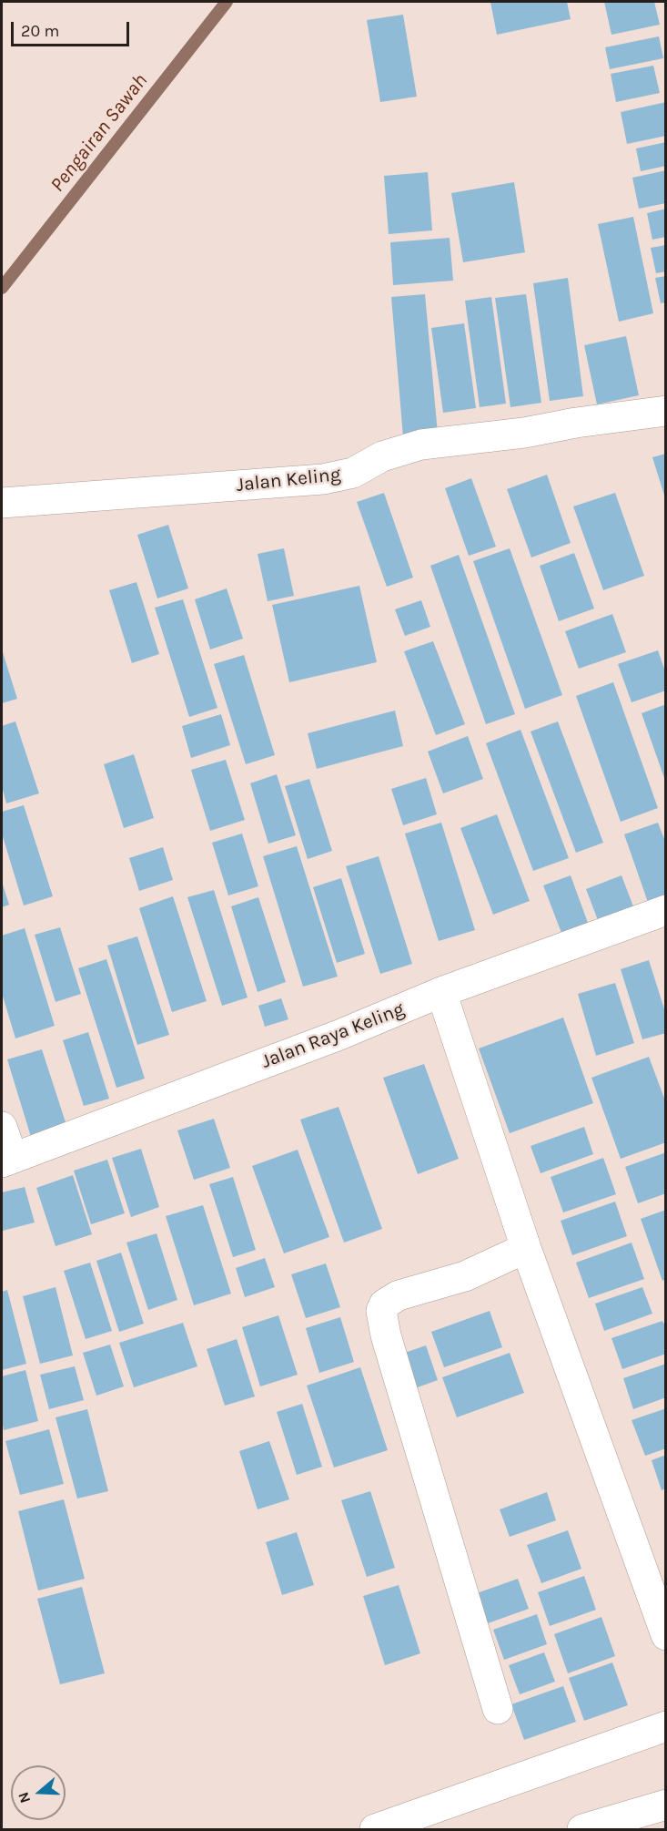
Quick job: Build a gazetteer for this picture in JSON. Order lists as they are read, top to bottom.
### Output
{
  "streets": {
    "street": ["Jalan Keling", "Jalan Raya Keling"]
  },
  "water": ["Pengairan Sawah"],
  "scale_bar": "20 m",
  "north": "left"
}
